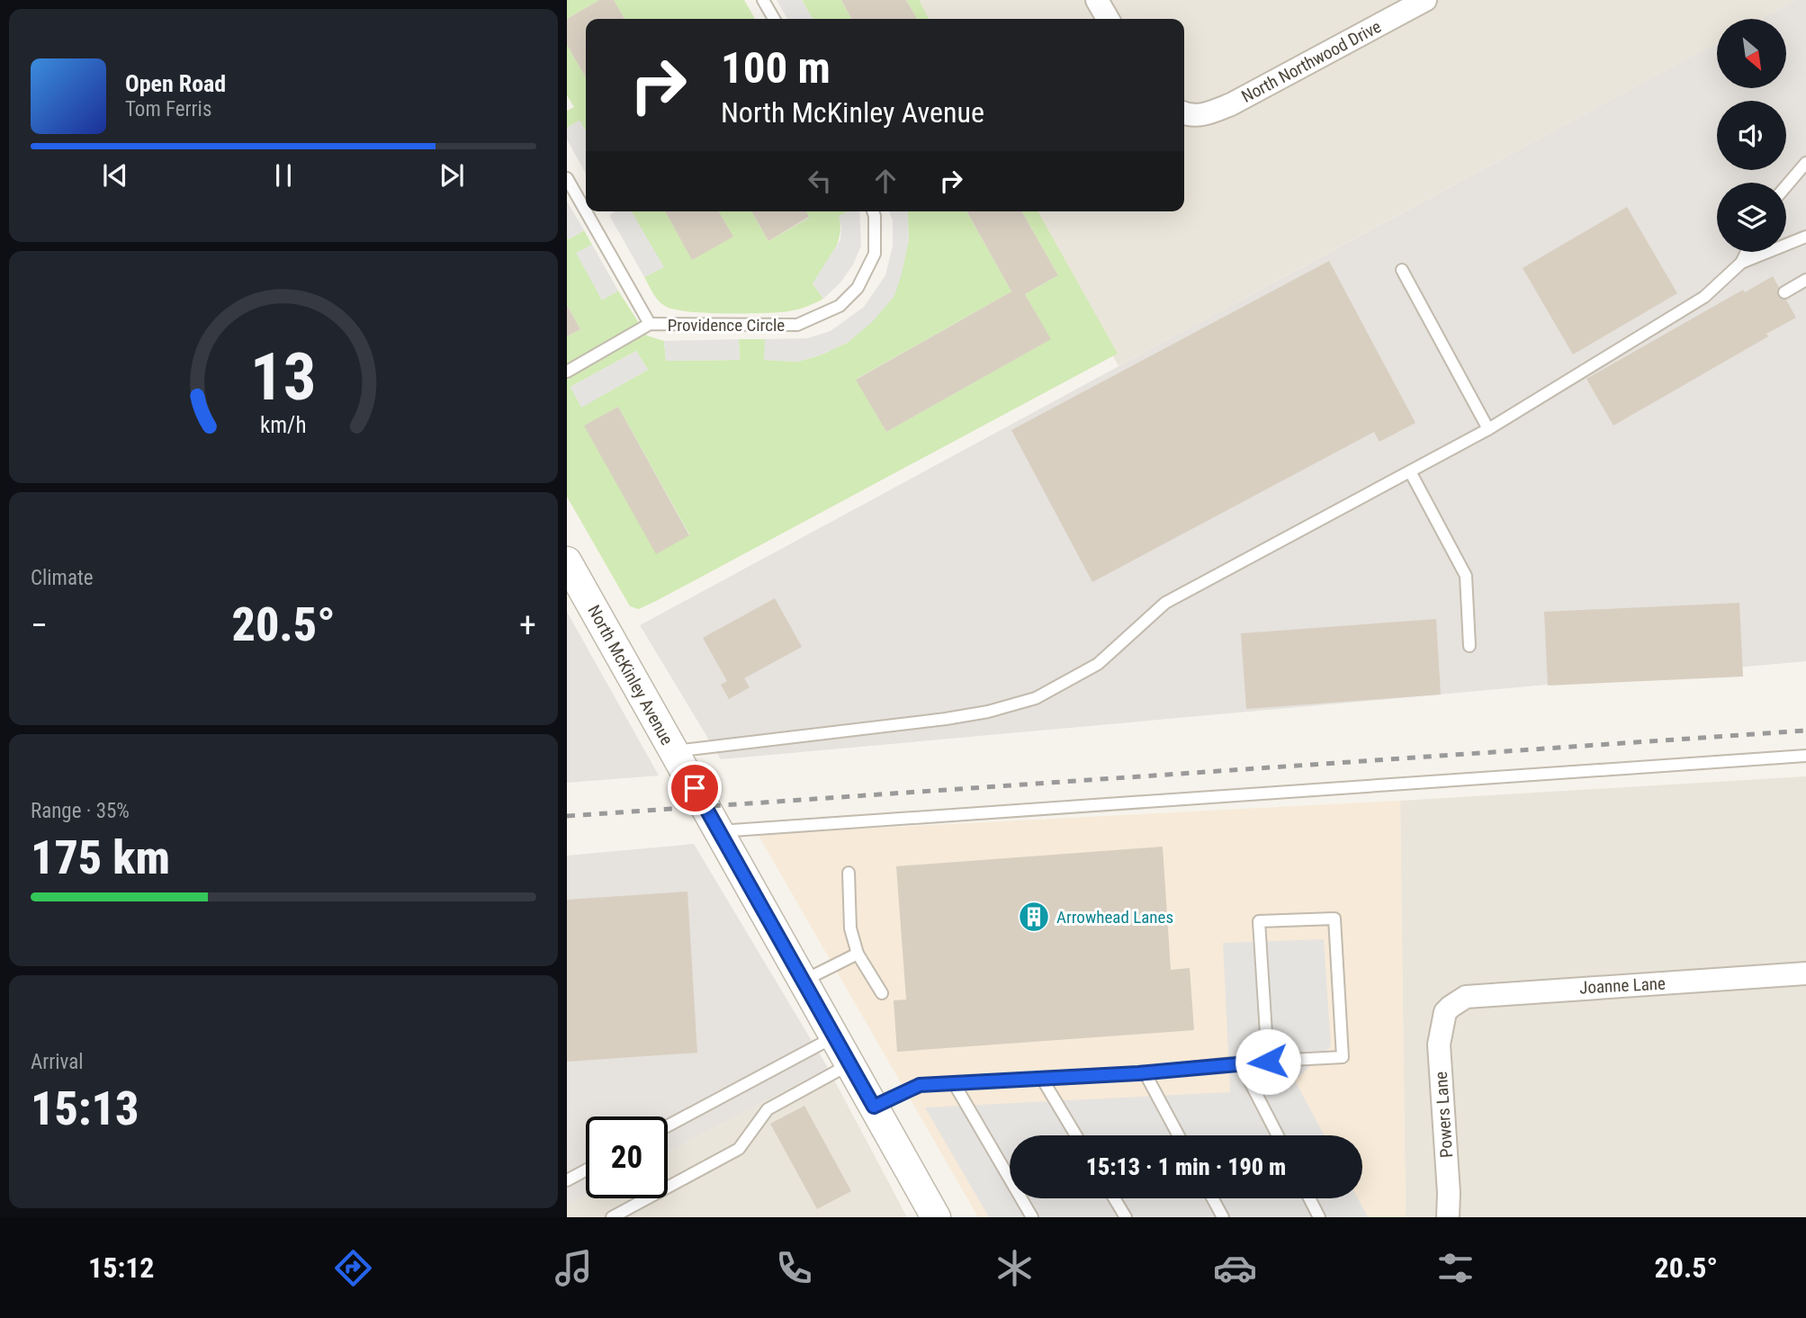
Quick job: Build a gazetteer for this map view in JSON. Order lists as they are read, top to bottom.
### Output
{
  "streets": {
    "street": [
      "North Northwood Drive",
      "North McKinley Avenue",
      "Joanne Lane",
      "Powers Lane"
    ],
    "lane": ["Providence Circle"]
  },
  "crossings": [
    ["Joanne Lane", "Powers Lane"]
  ],
  "places": {
    "building": ["Arrowhead Lanes"]
  },
  "north": "bottom right",
  "page": {
    "turn": ["100 m", "North McKinley Avenue"],
    "song": ["Open Road", "Tom Ferris"],
    "tile": [
      "Climate",
      ["Range · 35%", "175 km"],
      ["Arrival", "15:13"]
    ],
    "heat": ["−", "20.5°", "+"],
    "limit": "20",
    "trip": "15:13 · 1 min · 190 m",
    "tabs": ["15:12", "20.5°"],
    "gauge": ["13", "km/h"]
  }
}
